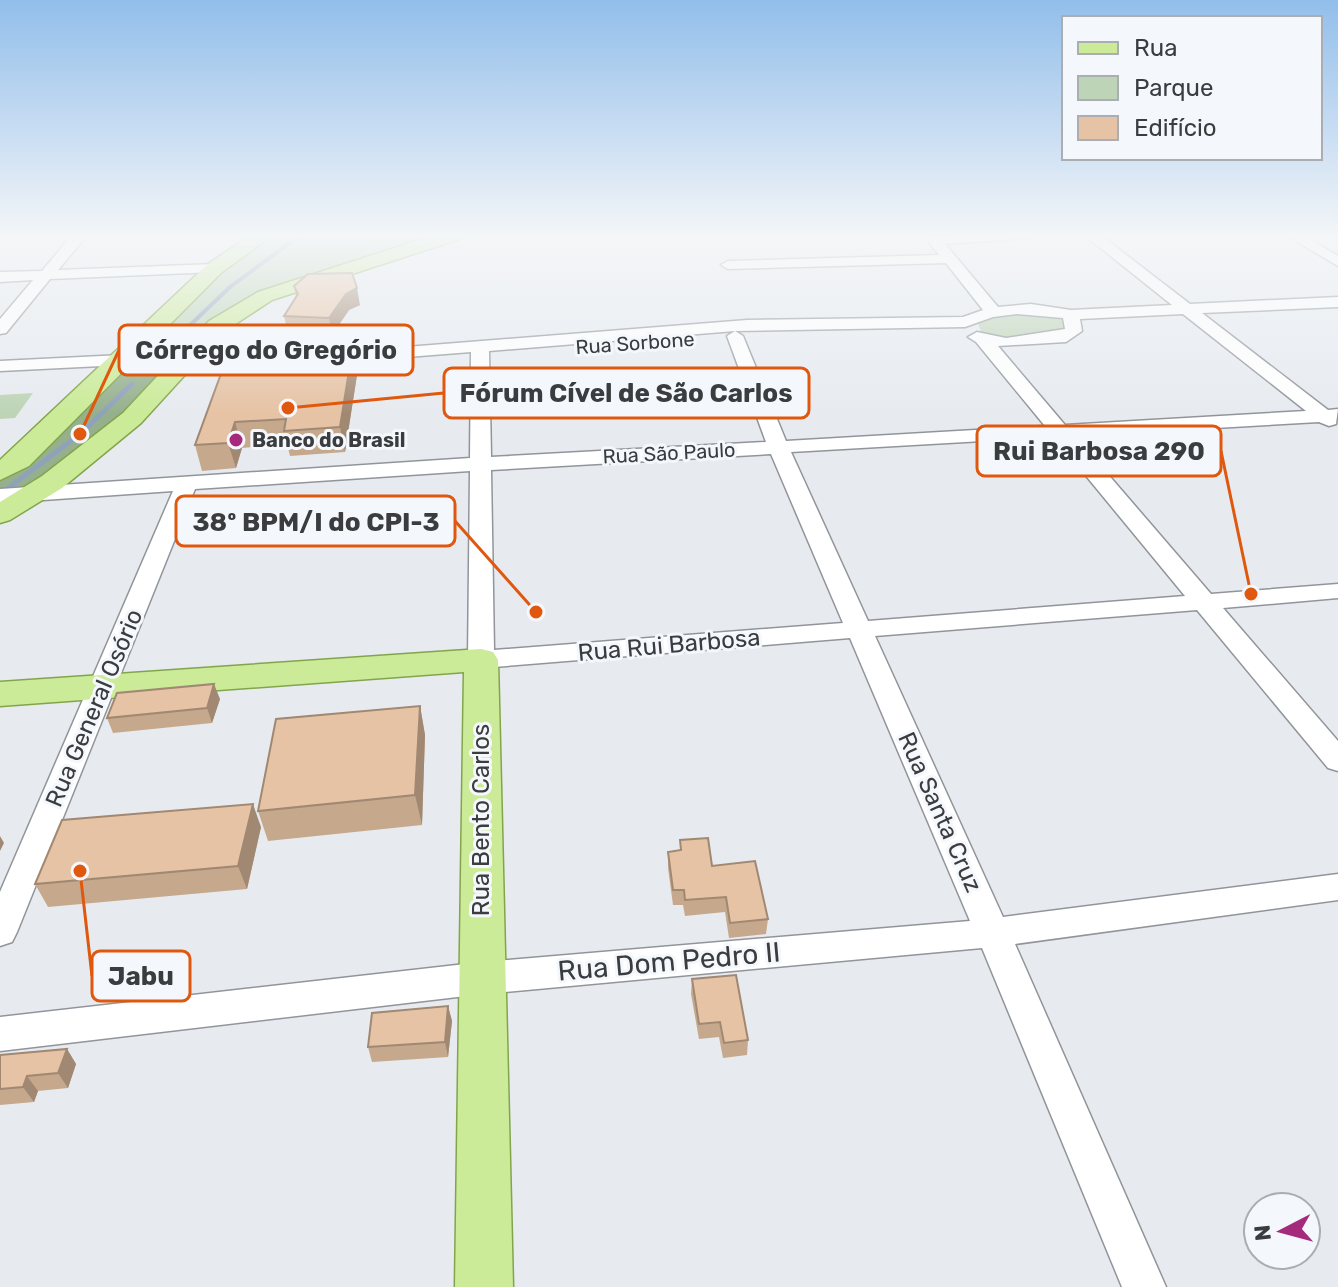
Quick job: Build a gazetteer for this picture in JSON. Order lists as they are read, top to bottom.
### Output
{
  "streets": {
    "main road": ["Rua Rui Barbosa", "Rua Bento Carlos"],
    "street": [
      "Rua Sorbone",
      "Rua São Paulo",
      "Rua General Osório",
      "Rua Santa Cruz",
      "Rua Dom Pedro II"
    ]
  },
  "crossings": [
    ["Rua Sorbone", "Rua Santa Cruz"],
    ["Rua Sorbone", "Rua Bento Carlos"],
    ["Rua São Paulo", "Rua General Osório"],
    ["Rua São Paulo", "Rua Santa Cruz"],
    ["Rua São Paulo", "Rua Bento Carlos"],
    ["Rua Rui Barbosa", "Rua General Osório"],
    ["Rua Rui Barbosa", "Rua Santa Cruz"],
    ["Rua Rui Barbosa", "Rua Bento Carlos"],
    ["Rua Santa Cruz", "Rua Dom Pedro II"],
    ["Rua Bento Carlos", "Rua Dom Pedro II"]
  ],
  "places": [
    "Fórum Cível de São Carlos",
    "Córrego do Gregório",
    "Banco do Brasil",
    "Rui Barbosa 290",
    "38º BPM/I do CPI-3",
    "Jabu"
  ],
  "legend": ["Rua", "Parque", "Edifício"],
  "north": "left"
}
